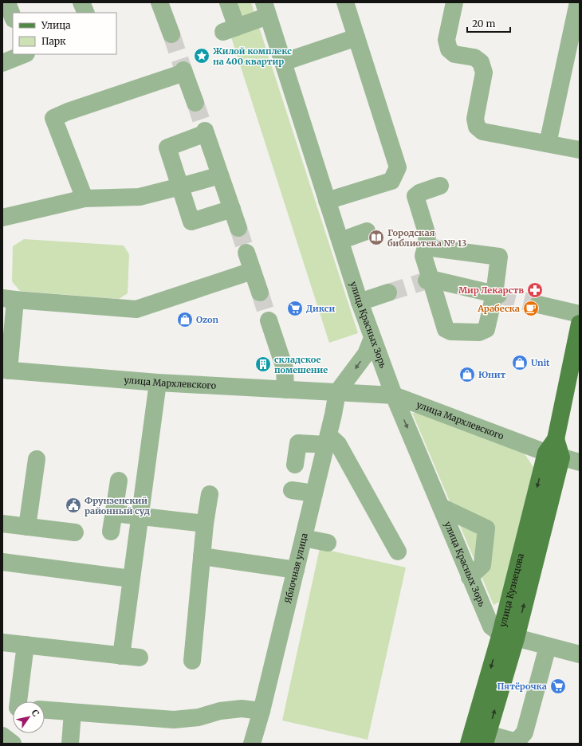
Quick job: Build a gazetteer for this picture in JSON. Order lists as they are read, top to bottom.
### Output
{
  "streets": {
    "main road": ["улица Кузнецова"],
    "street": ["улица Красных Зорь", "улица Мархлевского", "Яблочная улица"]
  },
  "crossings": [
    ["улица Красных Зорь", "улица Мархлевского"],
    ["улица Красных Зорь", "улица Кузнецова"],
    ["улица Мархлевского", "Яблочная улица"],
    ["улица Мархлевского", "улица Кузнецова"]
  ],
  "places": {
    "place": ["Жилой комплекс на 400 квартир"],
    "library": ["Городская библиотека № 13"],
    "pharmacy": ["Мир Лекарств"],
    "supermarket": ["Дикси", "Пятёрочка"],
    "cafe": ["Арабеска"],
    "shop": ["Ozon", "Unit", "Юнит"],
    "building": ["складское помешение"],
    "public building": ["Фрунзенский районный суд"]
  },
  "legend": ["Улица", "Парк"],
  "scale_bar": "20 m",
  "north": "top right"
}
